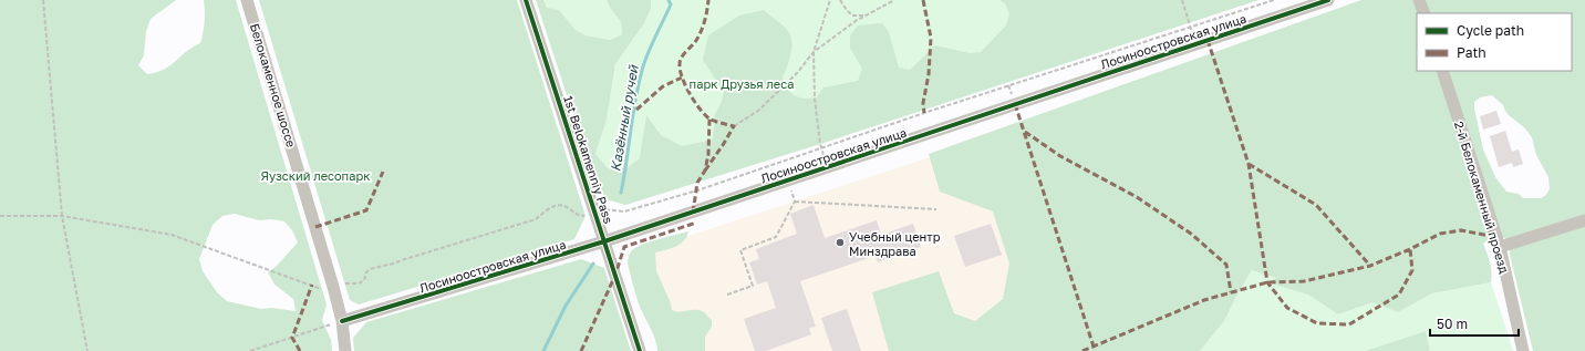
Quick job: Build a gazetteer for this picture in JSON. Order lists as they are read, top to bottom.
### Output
{
  "streets": {
    "street": [
      "Лосиноостровская улица",
      "Белокаменное шоссе",
      "1st Belokamenniy Pass",
      "2-й Белокаменный проезд"
    ]
  },
  "crossings": [
    ["Лосиноостровская улица", "Белокаменное шоссе"],
    ["Лосиноостровская улица", "1st Belokamenniy Pass"]
  ],
  "water": ["Казённый ручей"],
  "parks": ["парк Друзья леса", "Яузский лесопарк"],
  "places": ["Учебный центр Минздрава"],
  "legend": ["Cycle path", "Path"],
  "scale_bar": "50 m"
}
